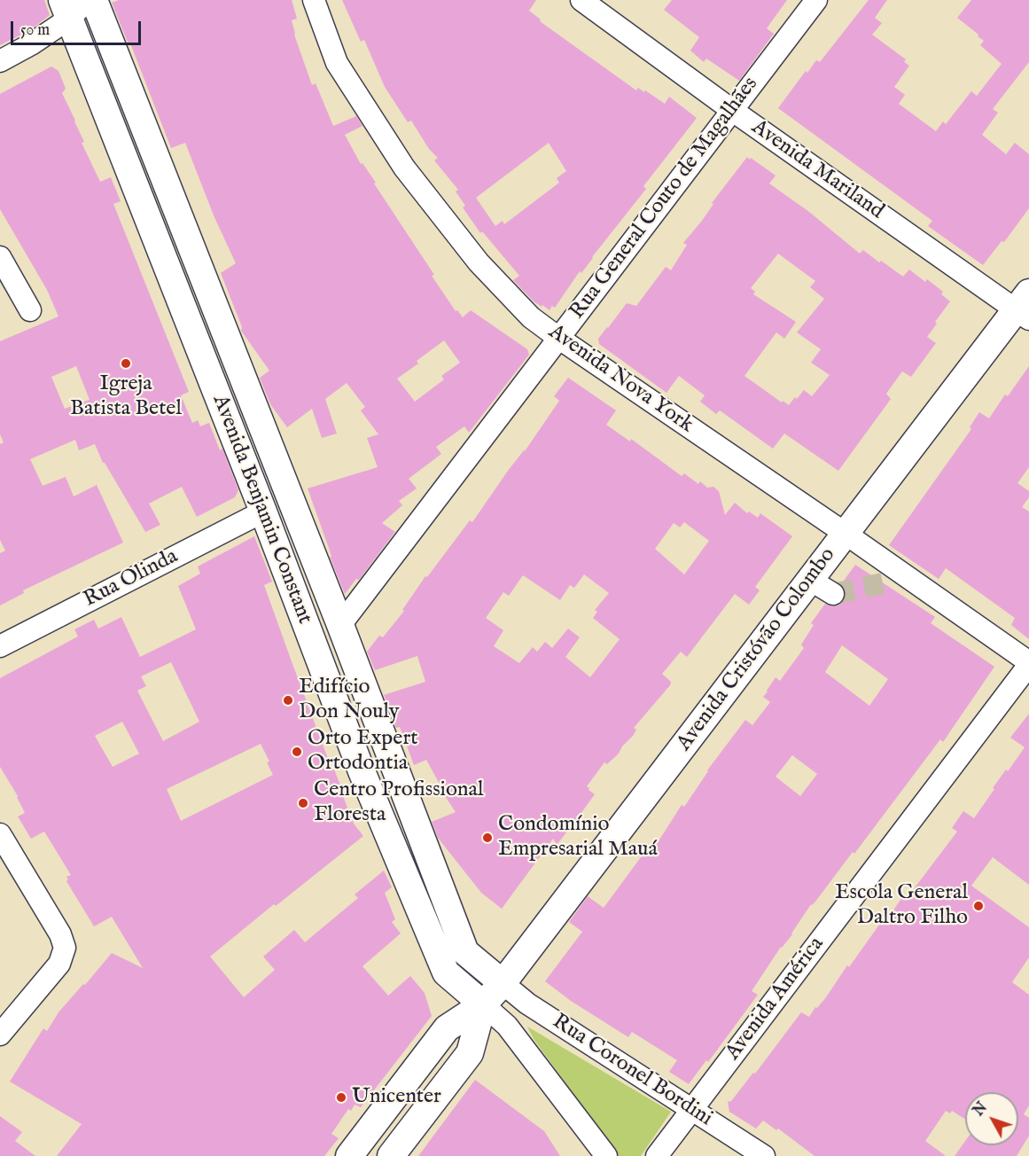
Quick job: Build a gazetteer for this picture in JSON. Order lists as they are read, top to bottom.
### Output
{
  "streets": {
    "main road": ["Avenida Benjamin Constant", "Avenida Cristóvão Colombo"],
    "street": [
      "Avenida Mariland",
      "Rua General Couto de Magalhães",
      "Avenida Nova York",
      "Rua Olinda",
      "Avenida América",
      "Rua Coronel Bordini"
    ]
  },
  "crossings": [
    ["Avenida Mariland", "Rua General Couto de Magalhães"],
    ["Avenida Mariland", "Avenida Cristóvão Colombo"],
    ["Rua General Couto de Magalhães", "Avenida Nova York"],
    ["Rua General Couto de Magalhães", "Avenida Benjamin Constant"],
    ["Avenida Nova York", "Avenida Cristóvão Colombo"],
    ["Avenida Nova York", "Avenida América"],
    ["Avenida Benjamin Constant", "Rua Olinda"],
    ["Avenida Benjamin Constant", "Avenida Cristóvão Colombo"],
    ["Avenida Benjamin Constant", "Rua Coronel Bordini"],
    ["Avenida Cristóvão Colombo", "Rua Coronel Bordini"],
    ["Avenida América", "Rua Coronel Bordini"]
  ],
  "places": [
    "Igreja Batista Betel",
    "Edifício Don Nouly",
    "Orto Expert Ortodontia",
    "Centro Profissional Floresta",
    "Condomínio Empresarial Mauá",
    "Escola General Daltro Filho",
    "Unicenter"
  ],
  "scale_bar": "50 m",
  "north": "top left"
}
